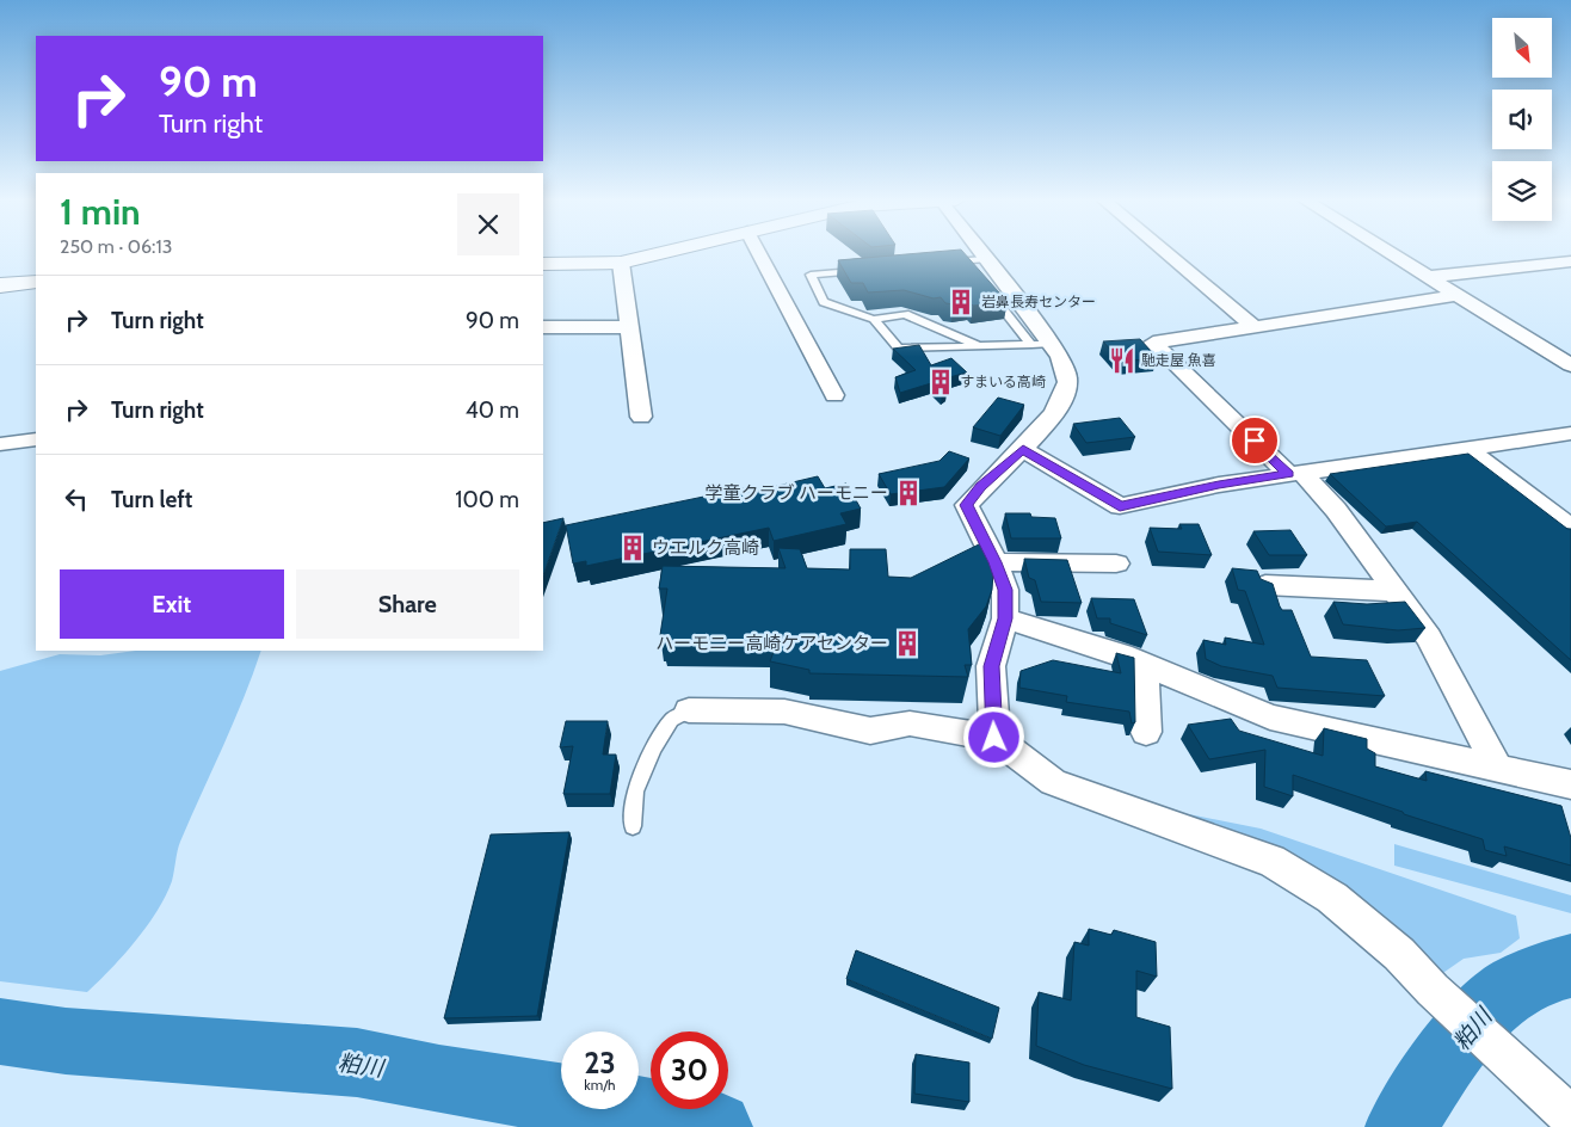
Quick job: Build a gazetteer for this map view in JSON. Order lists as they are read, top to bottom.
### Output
{
  "water": ["粕川"],
  "places": {
    "building": [
      "岩鼻長寿センター",
      "すまいる高崎",
      "学童クラブ ハーモニー",
      "ウエルク高崎",
      "ハーモニー高崎ケアセンター"
    ],
    "restaurant": ["馳走屋 魚喜"]
  },
  "north": "bottom right",
  "page": {
    "turn": ["90 m", "Turn right"],
    "heading": ["1 min", "250 m · 06:13"],
    "list": [
      {
        "name": "Turn right",
        "value": "90 m"
      },
      {
        "name": "Turn right",
        "value": "40 m"
      },
      {
        "name": "Turn left",
        "value": "100 m"
      }
    ],
    "buttons": ["Exit", "Share"],
    "speed": "23 km/h",
    "limit": "30"
  }
}
